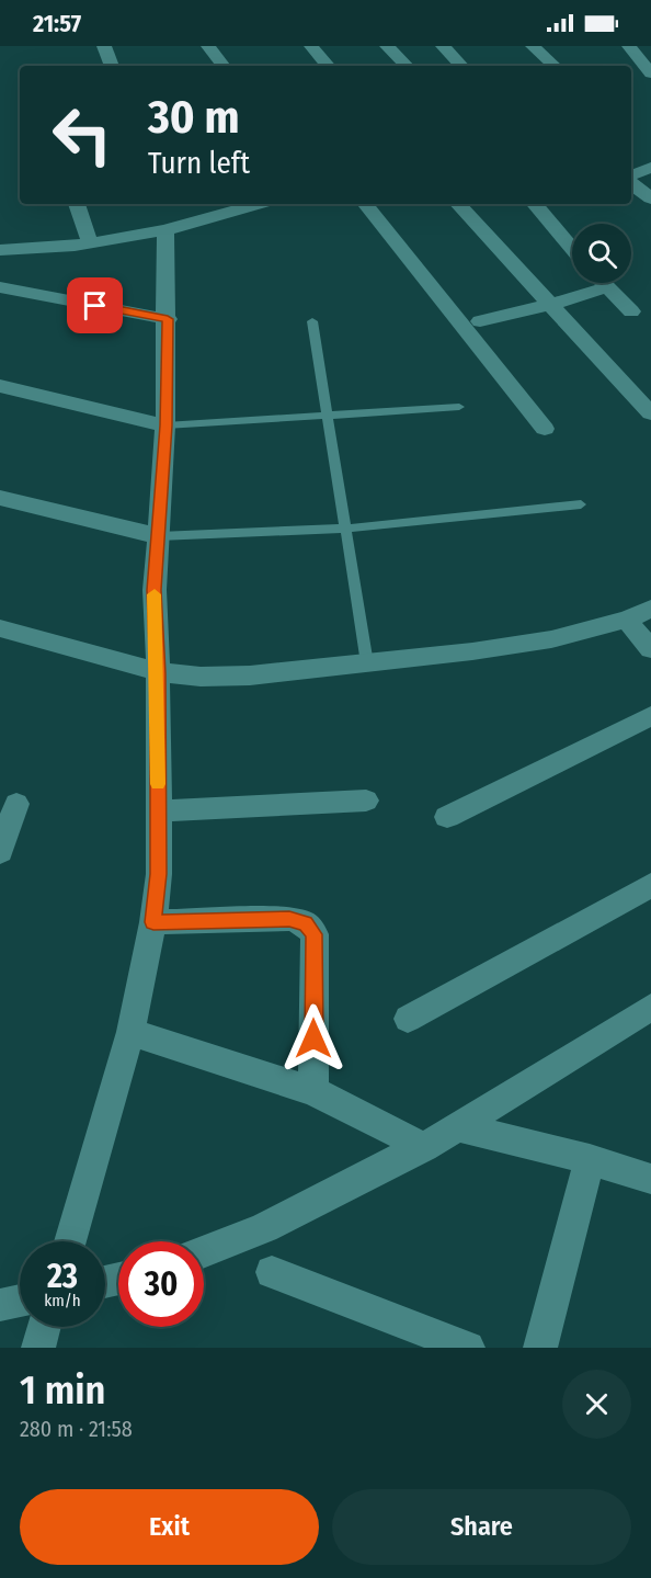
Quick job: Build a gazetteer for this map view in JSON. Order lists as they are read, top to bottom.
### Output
{
  "page": {
    "status": "21:57",
    "turn": ["30 m", "Turn left"],
    "speed": "23 km/h",
    "limit": "30",
    "heading": ["1 min", "280 m · 21:58"],
    "buttons": ["Exit", "Share"]
  }
}
